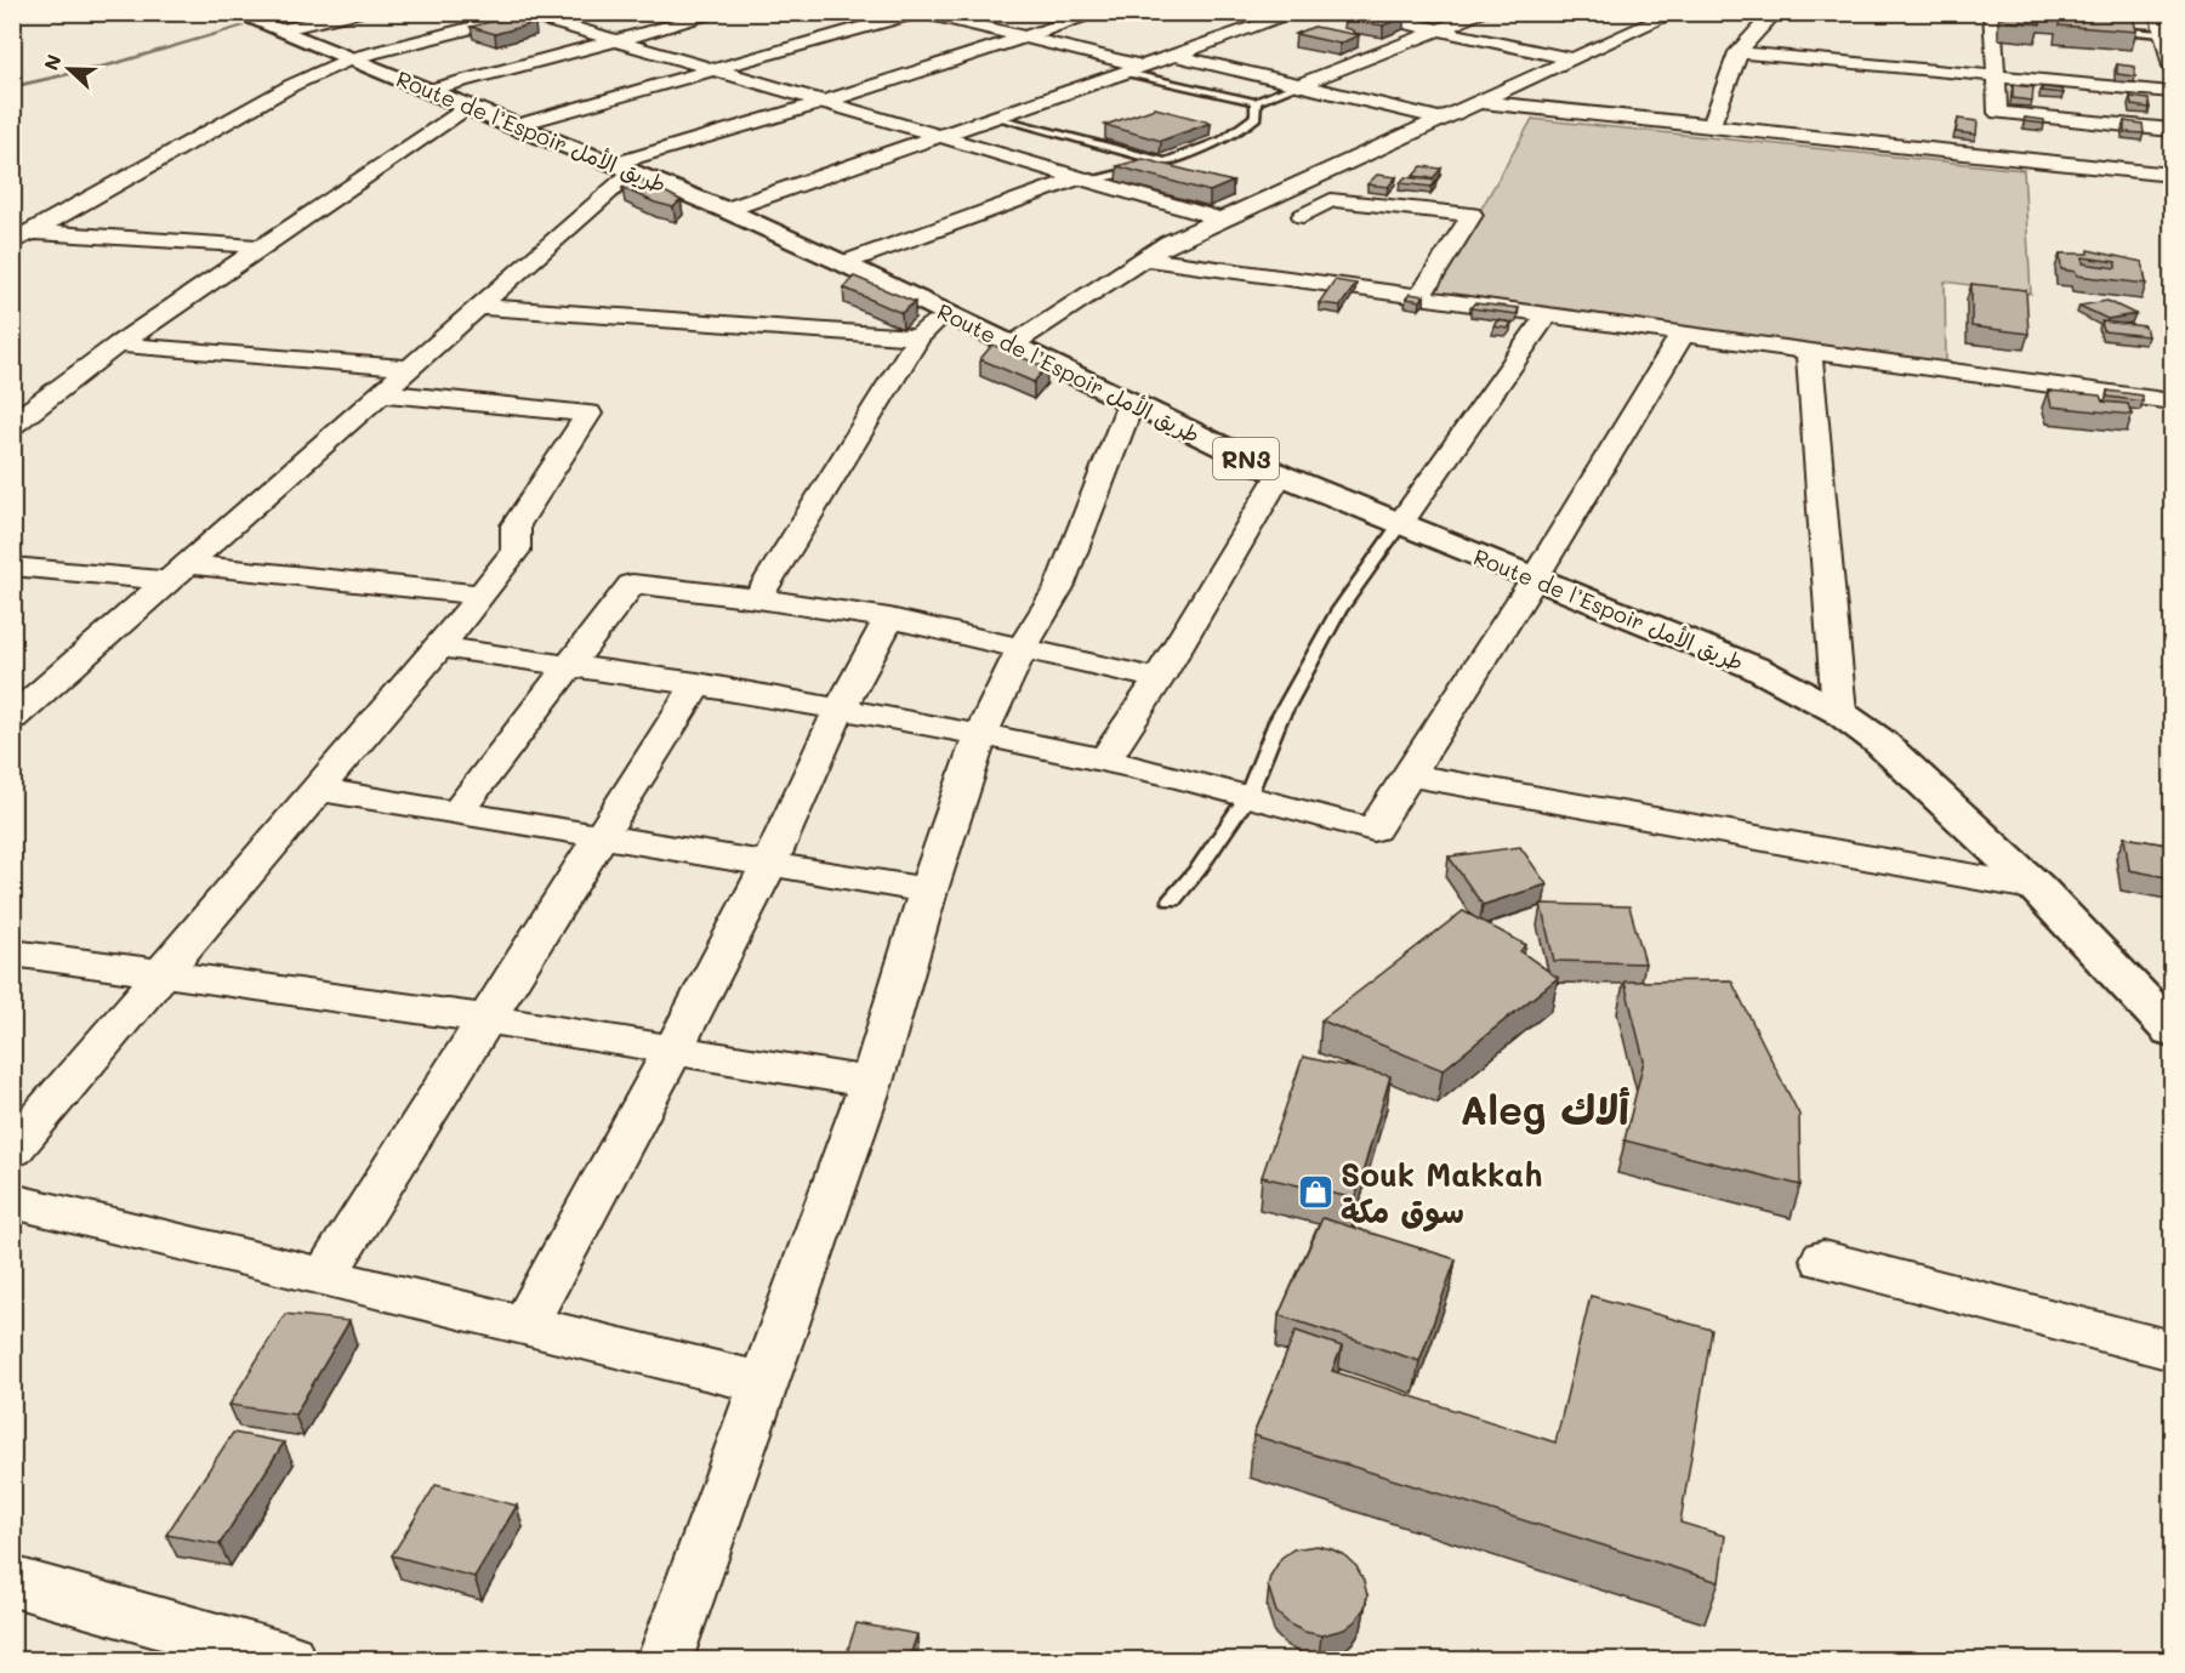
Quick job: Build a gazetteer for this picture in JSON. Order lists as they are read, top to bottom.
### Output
{
  "streets": {
    "highway": ["Route de l’Espoir طريق الأمل", "RN3"]
  },
  "districts": ["Aleg ألاك"],
  "places": {
    "shop": ["Souk Makkah سوق مكة"]
  },
  "north": "left"
}
